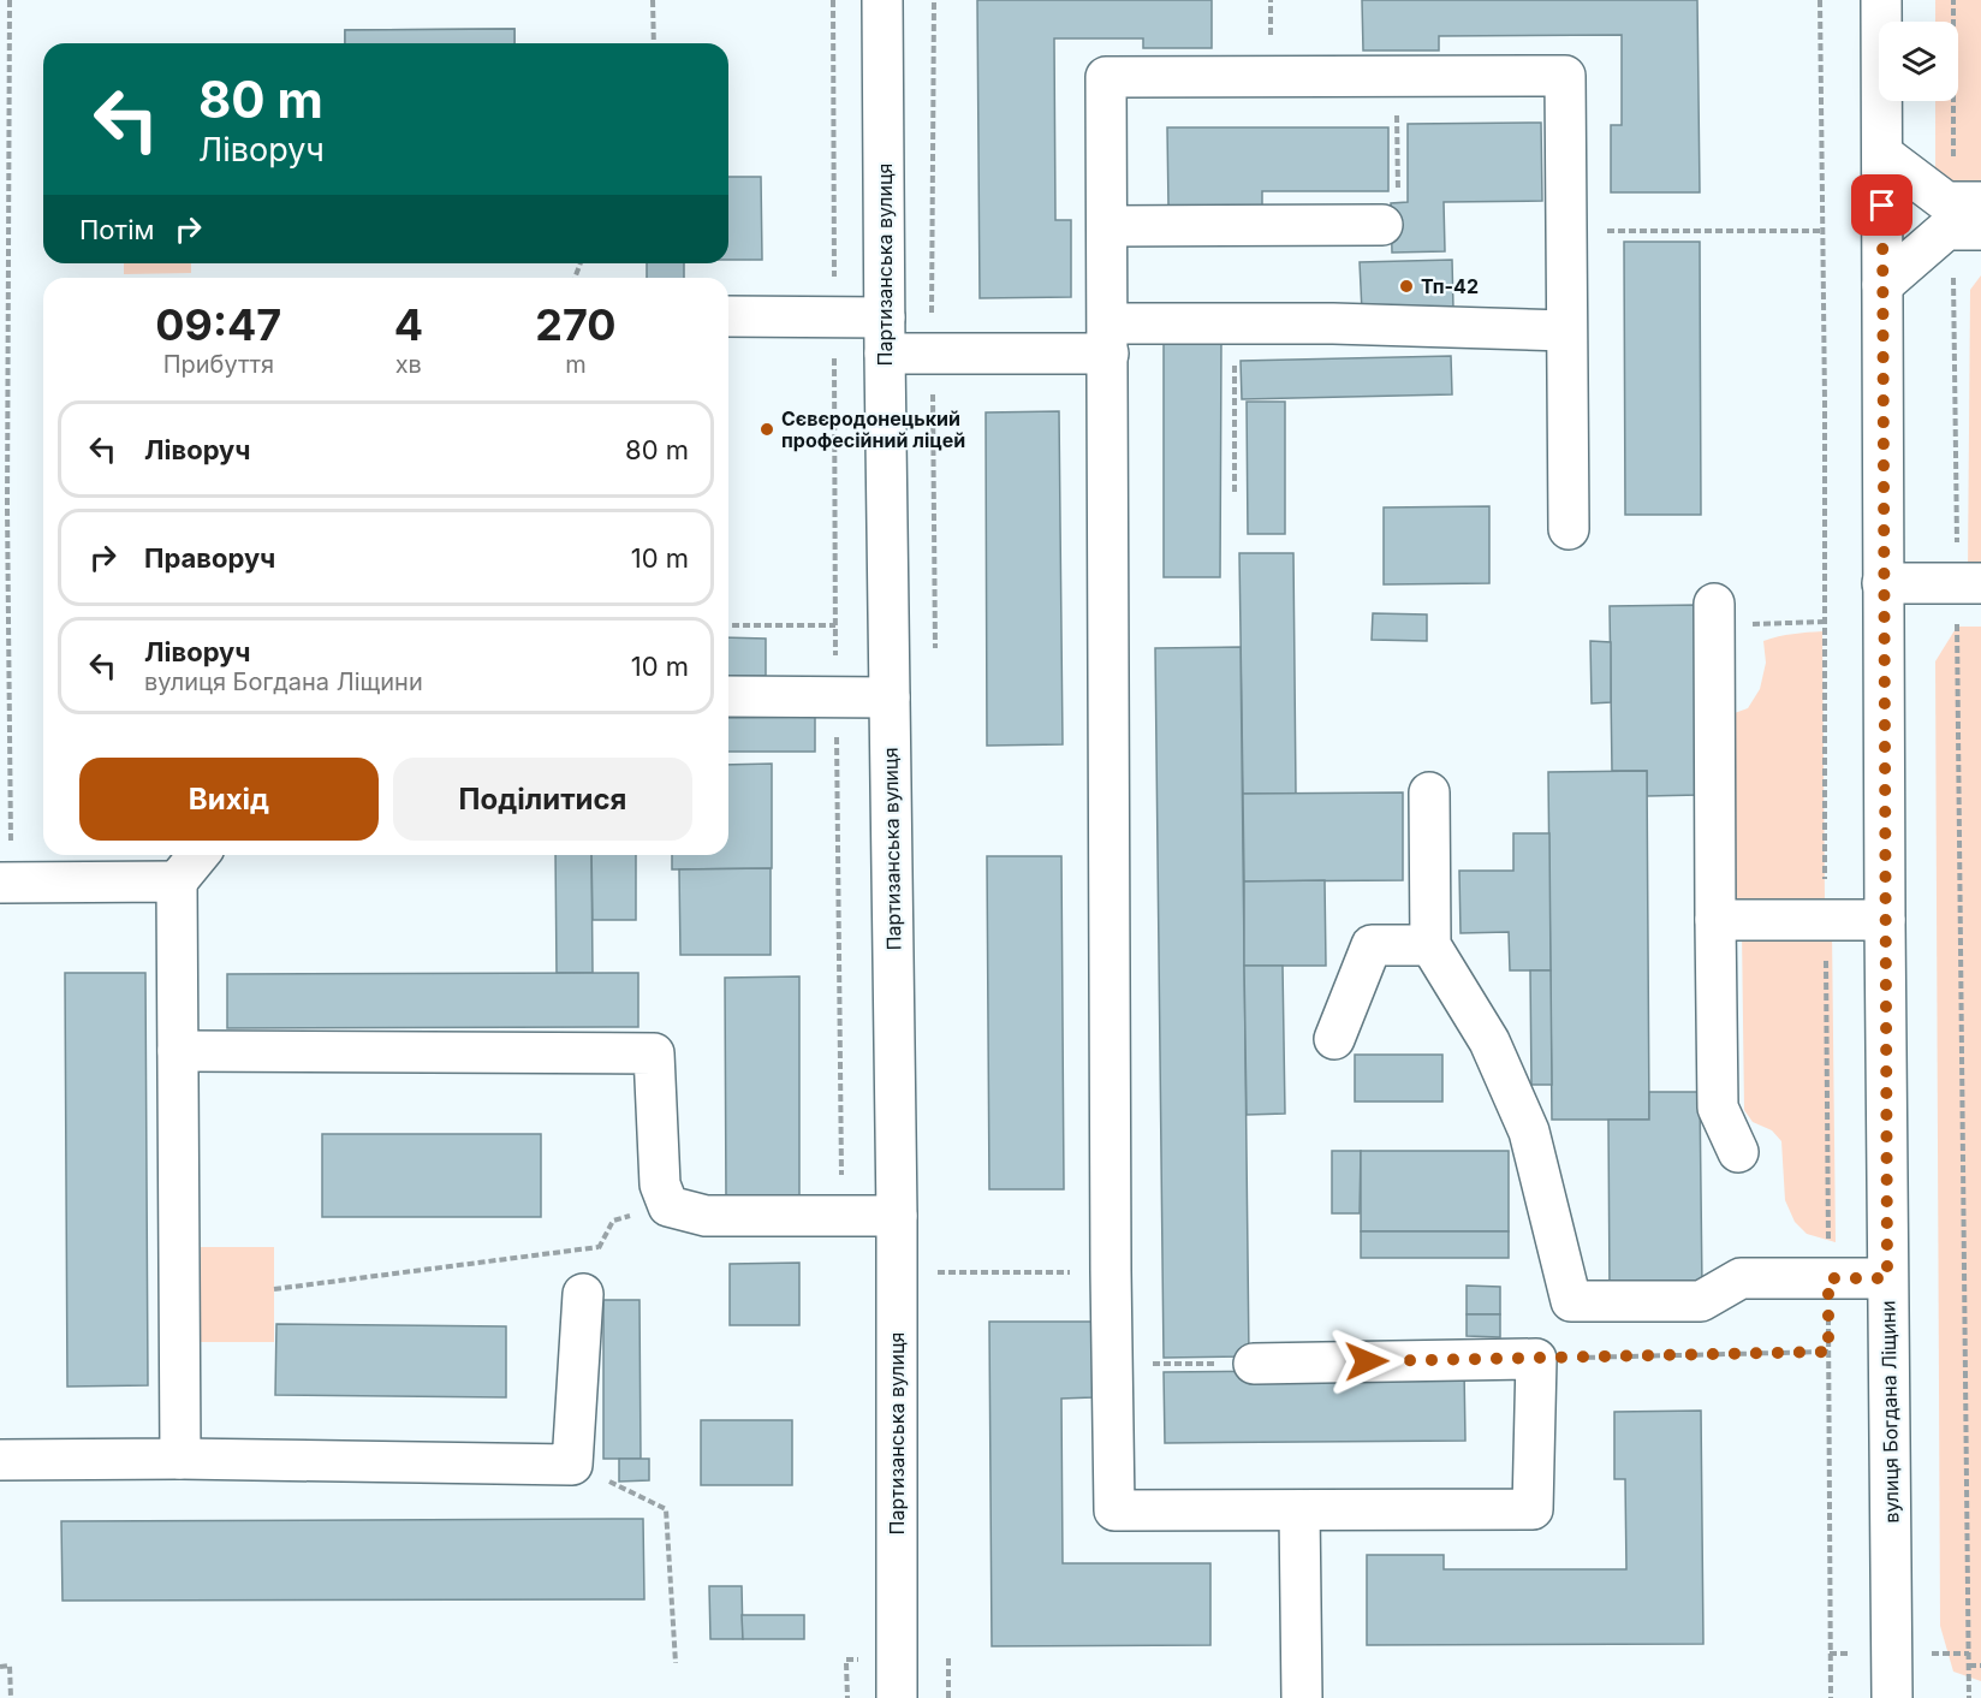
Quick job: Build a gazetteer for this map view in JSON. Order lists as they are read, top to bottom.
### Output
{
  "streets": {
    "main road": ["Партизанська вулиця", "вулиця Богдана Ліщини"]
  },
  "places": ["Тп-42", "Сєвєродонецький професійний ліцей"],
  "page": {
    "turn": ["80 m", "Ліворуч"],
    "then": "Потім",
    "eta": [
      "09:47",
      "Прибуття",
      "4",
      "хв",
      "270",
      "m"
    ],
    "list": [
      {
        "name": "Ліворуч",
        "value": "80 m"
      },
      {
        "name": "Праворуч",
        "value": "10 m"
      },
      {
        "name": "Ліворуч",
        "note": "вулиця Богдана Ліщини",
        "value": "10 m"
      }
    ],
    "buttons": ["Вихід", "Поділитися"]
  }
}
